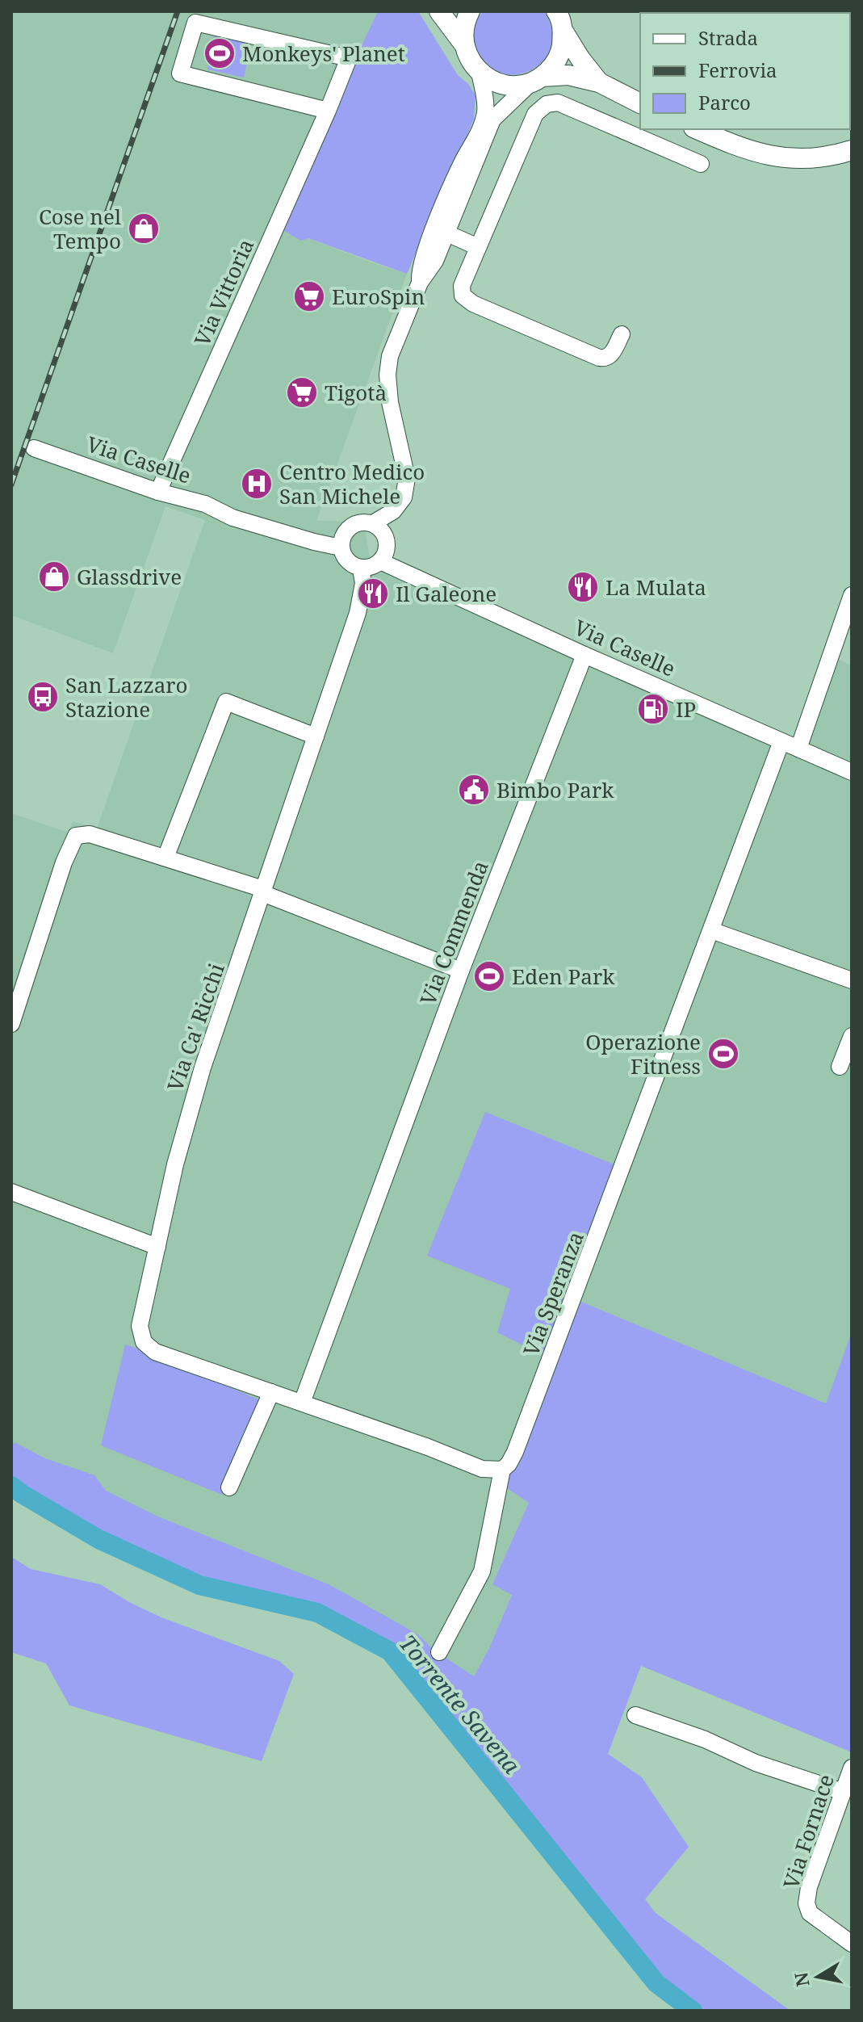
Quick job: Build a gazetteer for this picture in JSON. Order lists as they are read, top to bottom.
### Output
{
  "streets": {
    "street": [
      "Via Vittoria",
      "Via Caselle",
      "Via Commenda",
      "Via Ca' Ricchi",
      "Via Speranza",
      "Via Fornace"
    ]
  },
  "crossings": [
    ["Via Vittoria", "Via Caselle"],
    ["Via Caselle", "Via Commenda"],
    ["Via Caselle", "Via Ca' Ricchi"],
    ["Via Caselle", "Via Speranza"]
  ],
  "water": ["Torrente Savena"],
  "places": {
    "sports": ["Monkeys' Planet", "Eden Park", "Operazione Fitness"],
    "shop": ["Cose nel Tempo", "Glassdrive"],
    "supermarket": ["EuroSpin", "Tigotà"],
    "hospital": ["Centro Medico San Michele"],
    "restaurant": ["La Mulata", "Il Galeone"],
    "bus stop": ["San Lazzaro Stazione"],
    "fuel station": ["IP"],
    "public building": ["Bimbo Park"]
  },
  "legend": ["Strada", "Ferrovia", "Parco"],
  "north": "left"
}
